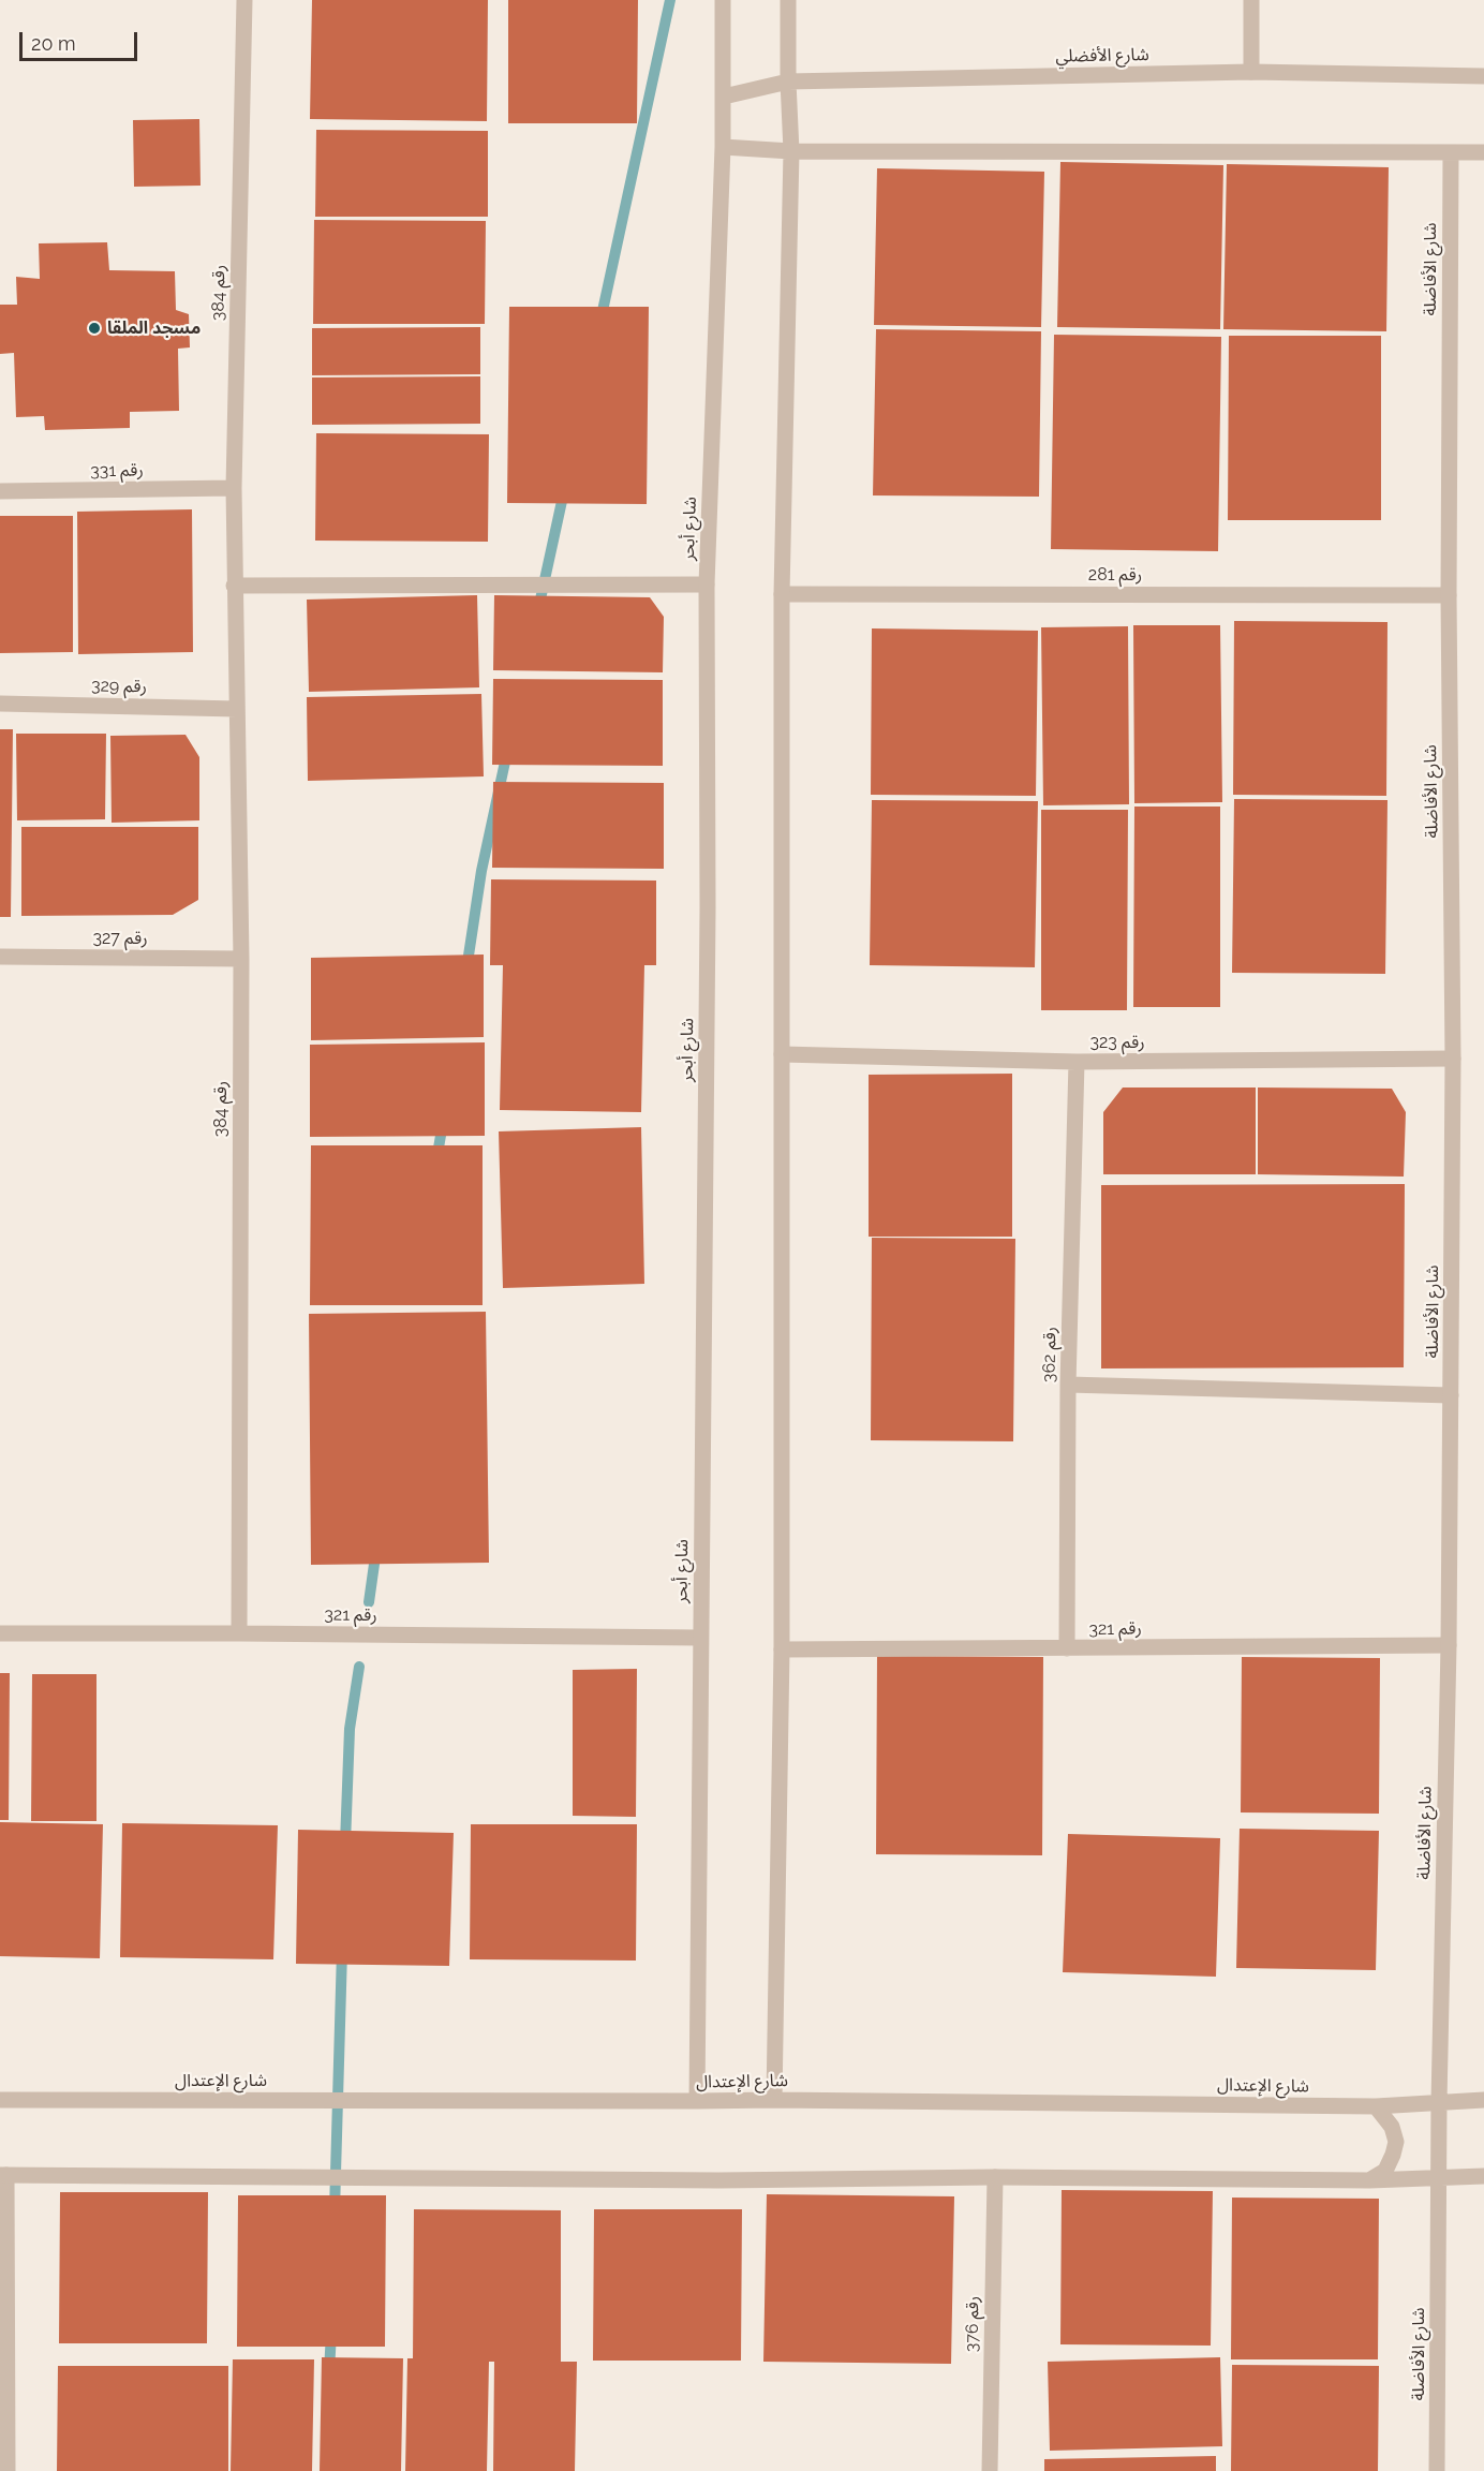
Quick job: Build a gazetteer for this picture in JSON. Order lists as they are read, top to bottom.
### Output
{
  "streets": {
    "street": [
      "شارع الأفضلي",
      "شارع الأفاضلة",
      "رقم 384",
      "رقم 331",
      "شارع أبحر",
      "رقم 281",
      "رقم 329",
      "رقم 327",
      "رقم 323",
      "رقم 362",
      "رقم 321",
      "شارع الإعتدال",
      "رقم 376"
    ]
  },
  "crossings": [
    ["شارع الأفضلي", "شارع أبحر"],
    ["شارع الأفاضلة", "رقم 281"],
    ["شارع الأفاضلة", "رقم 323"],
    ["شارع الأفاضلة", "رقم 321"],
    ["شارع الأفاضلة", "شارع الإعتدال"],
    ["رقم 384", "رقم 331"],
    ["رقم 384", "رقم 329"],
    ["رقم 384", "رقم 327"],
    ["رقم 384", "رقم 321"],
    ["شارع أبحر", "رقم 321"],
    ["شارع أبحر", "شارع الإعتدال"],
    ["رقم 323", "رقم 362"],
    ["رقم 362", "رقم 321"]
  ],
  "places": ["مسجد الملقا"],
  "scale_bar": "20 m"
}
